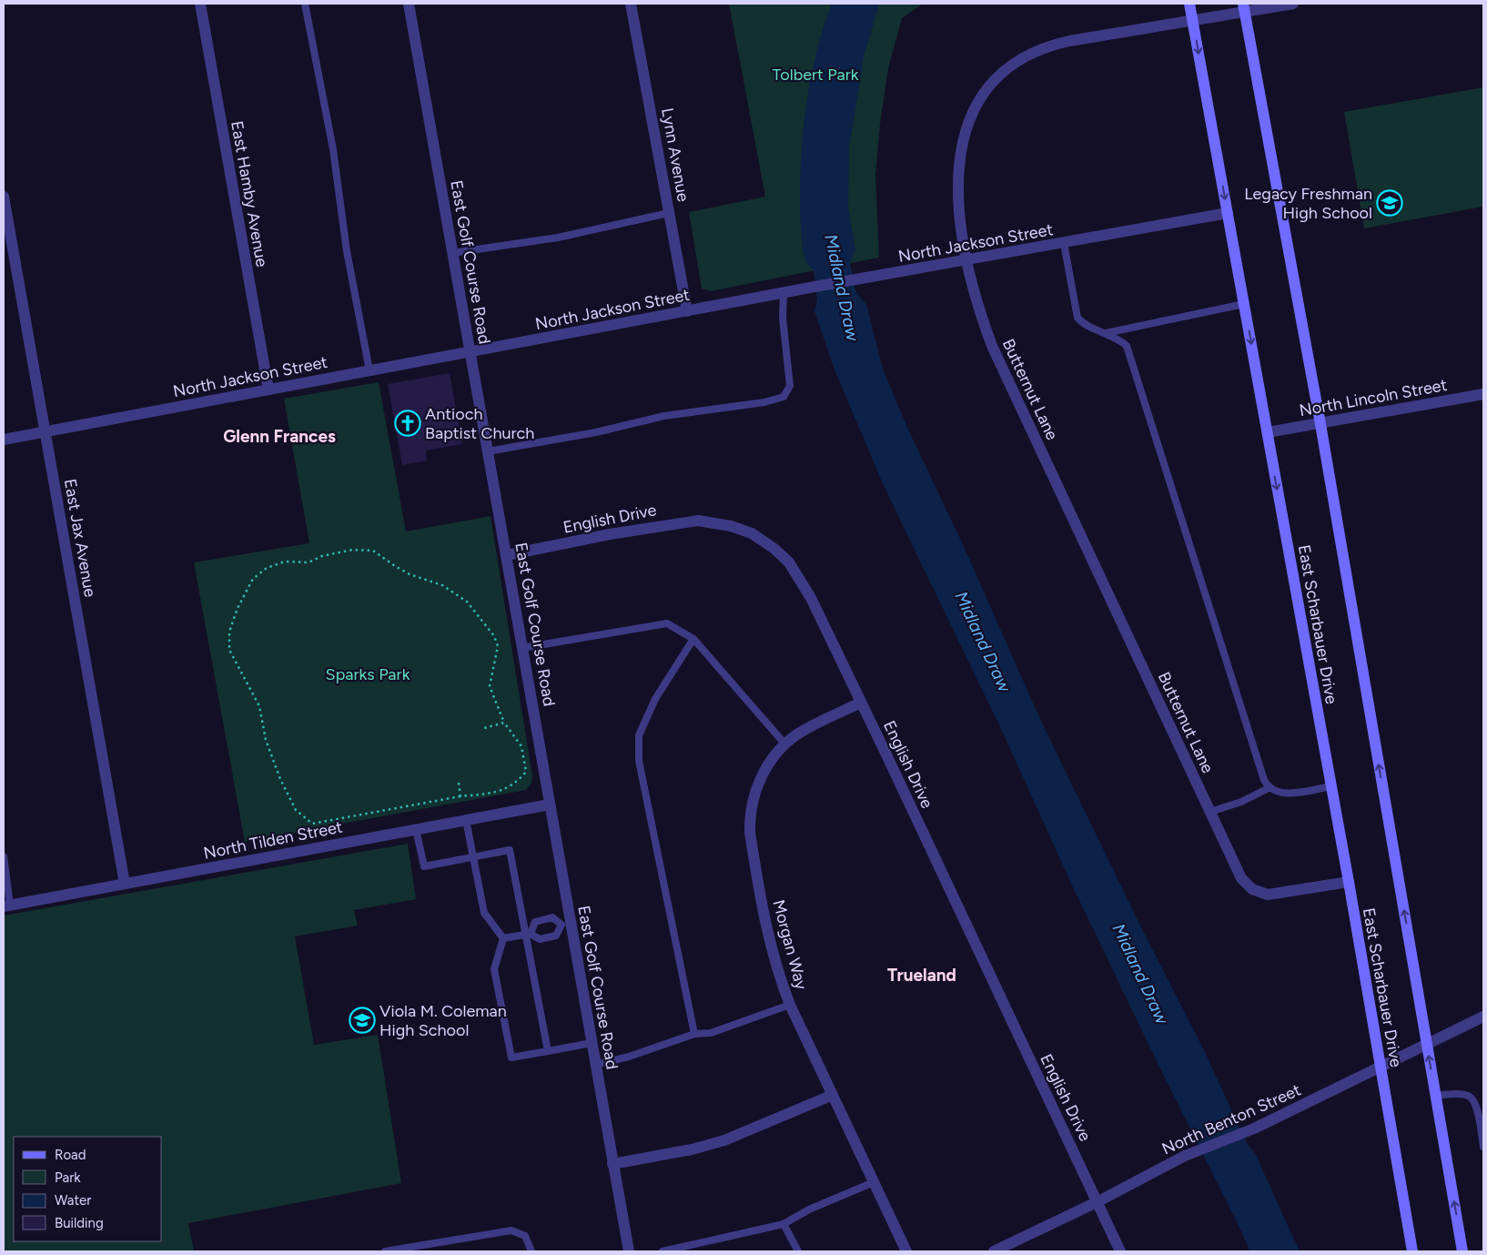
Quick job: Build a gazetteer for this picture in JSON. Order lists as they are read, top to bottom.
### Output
{
  "streets": {
    "main road": ["East Scharbauer Drive"],
    "street": [
      "Lynn Avenue",
      "East Hamby Avenue",
      "North Jackson Street",
      "East Golf Course Road",
      "Butternut Lane",
      "North Lincoln Street",
      "English Drive",
      "East Jax Avenue",
      "North Tilden Street",
      "Morgan Way",
      "North Benton Street"
    ]
  },
  "crossings": [
    ["Lynn Avenue", "North Jackson Street"],
    ["East Hamby Avenue", "North Jackson Street"],
    ["North Jackson Street", "East Golf Course Road"],
    ["North Jackson Street", "Butternut Lane"],
    ["North Jackson Street", "East Jax Avenue"],
    ["North Jackson Street", "East Scharbauer Drive"],
    ["East Golf Course Road", "English Drive"],
    ["East Golf Course Road", "North Tilden Street"],
    ["Butternut Lane", "East Scharbauer Drive"],
    ["North Lincoln Street", "East Scharbauer Drive"],
    ["English Drive", "Morgan Way"],
    ["English Drive", "North Benton Street"],
    ["East Jax Avenue", "North Tilden Street"],
    ["East Scharbauer Drive", "North Benton Street"]
  ],
  "districts": ["Glenn Frances", "Trueland"],
  "water": ["Midland Draw"],
  "parks": ["Tolbert Park", "Sparks Park"],
  "places": {
    "school or university": ["Legacy Freshman High School", "Viola M. Coleman High School"],
    "church": ["Antioch Baptist Church"]
  },
  "legend": [
    "Road",
    "Park",
    "Water",
    "Building"
  ]
}
